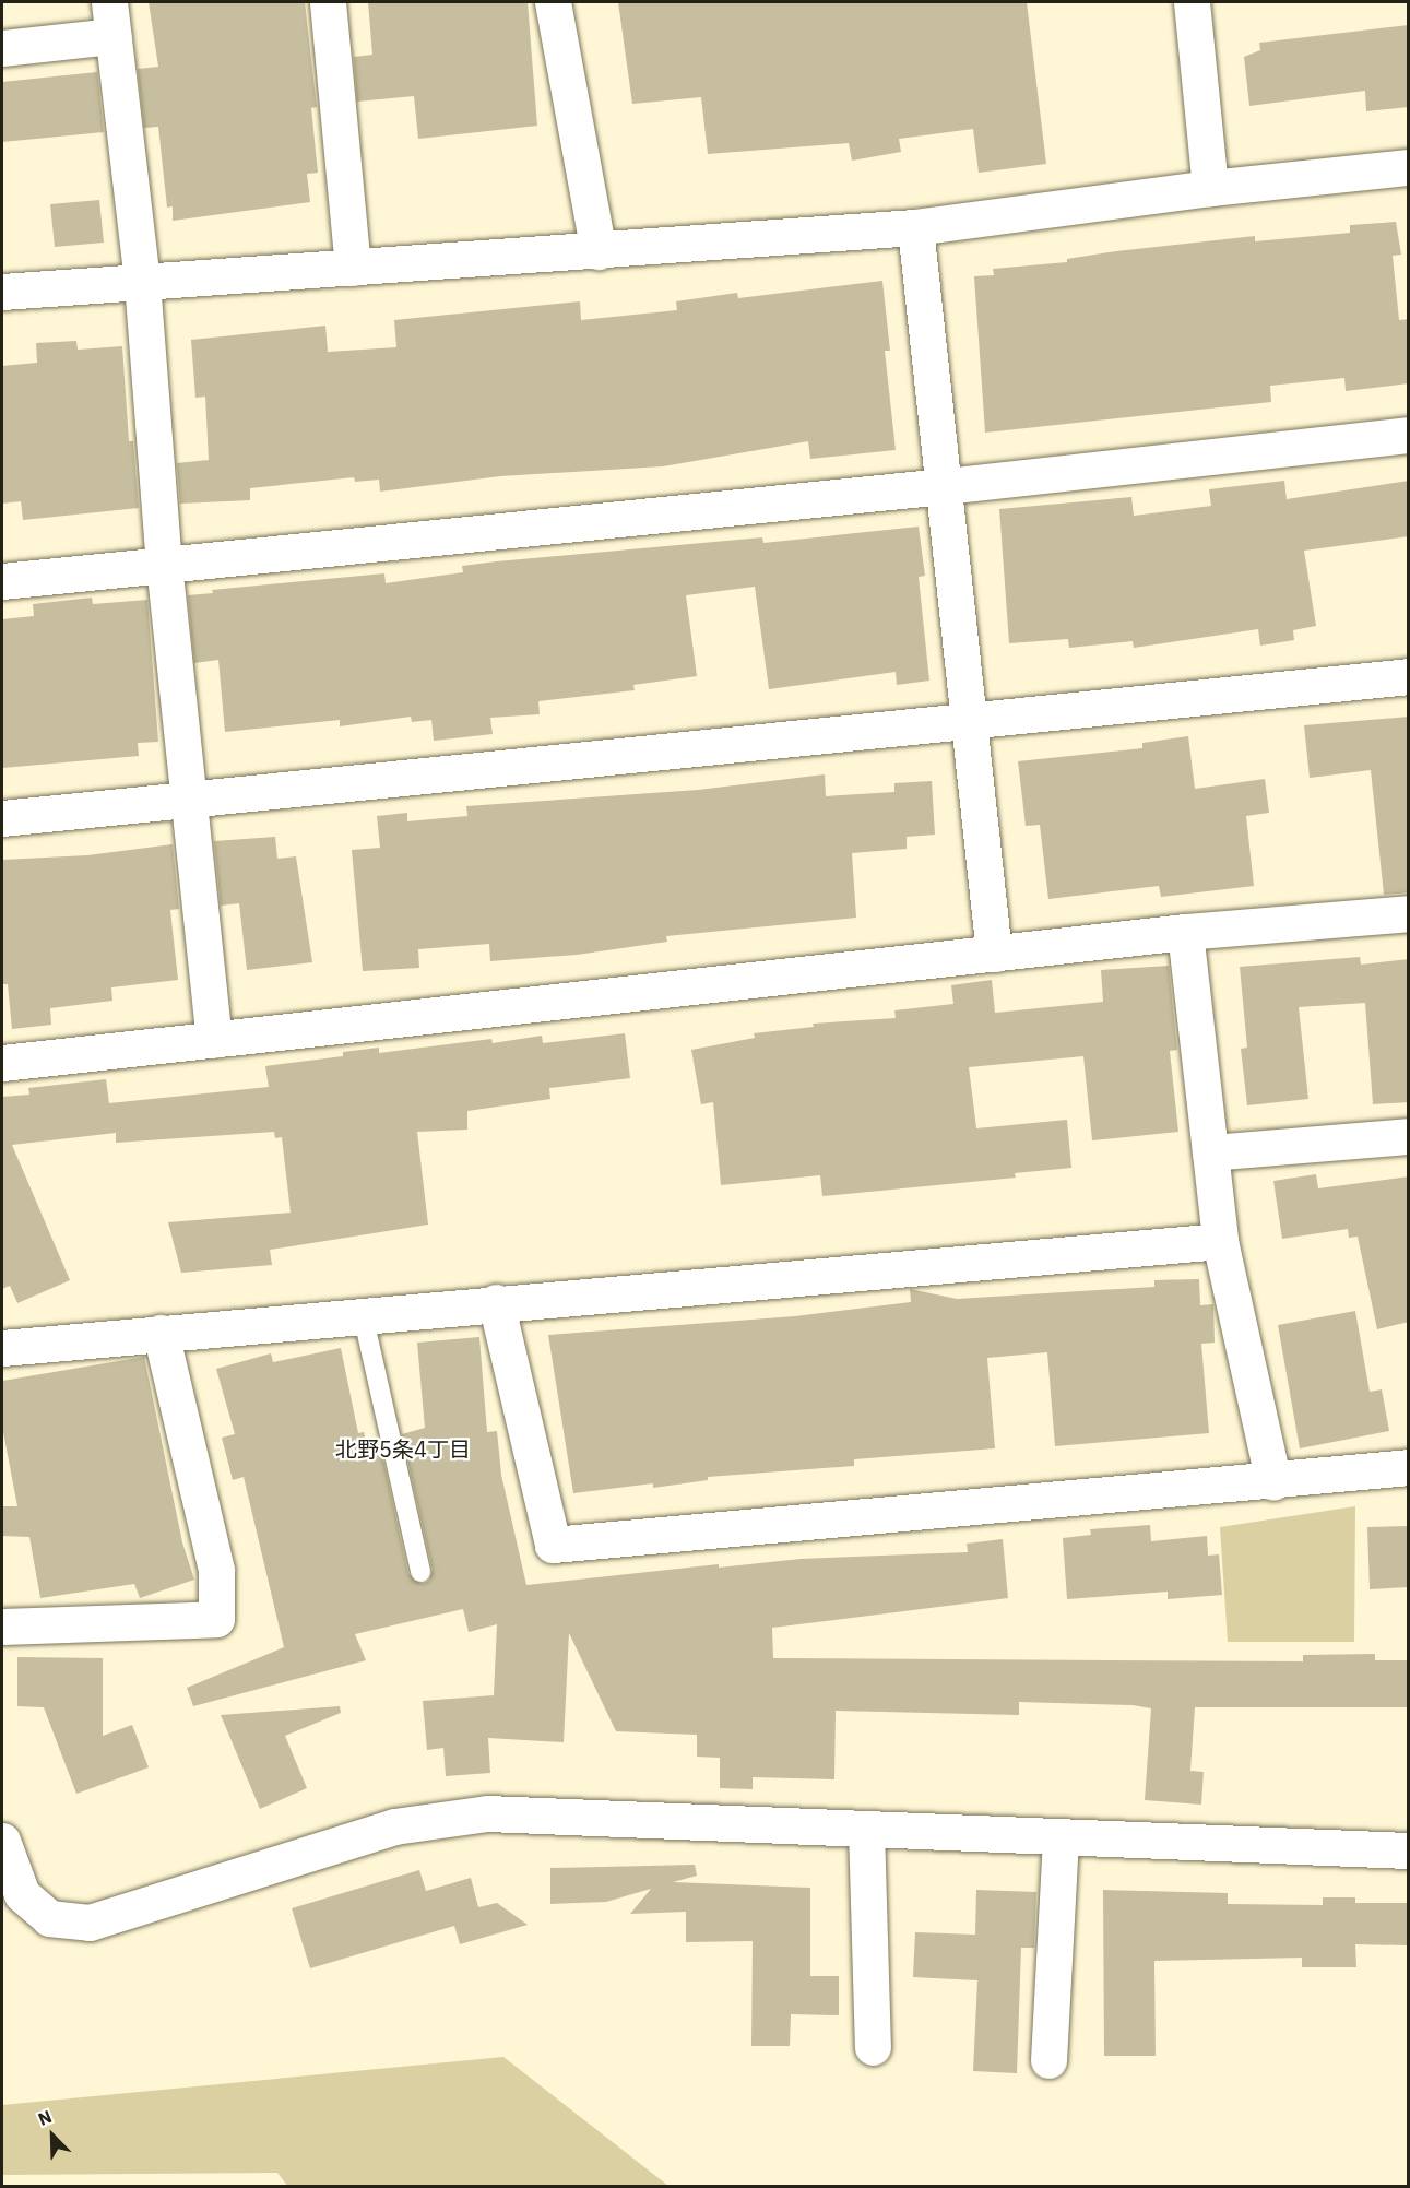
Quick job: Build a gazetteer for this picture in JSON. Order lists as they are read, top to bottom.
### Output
{
  "districts": ["北野5条4丁目"],
  "north": "top left"
}
